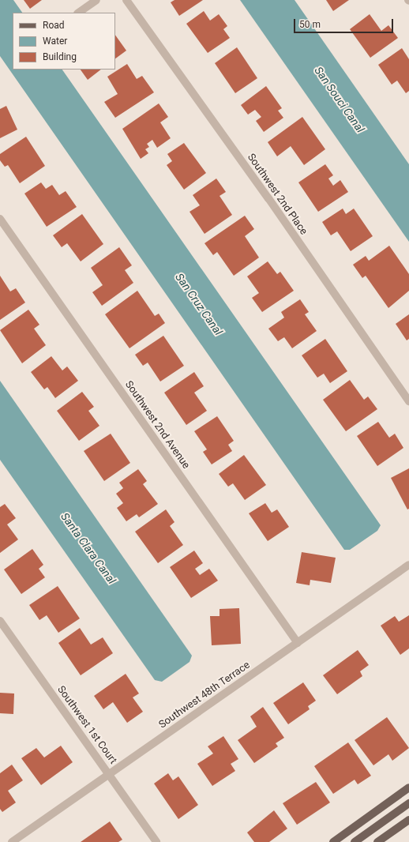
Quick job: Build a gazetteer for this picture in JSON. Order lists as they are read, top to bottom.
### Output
{
  "streets": {
    "street": [
      "Southwest 2nd Place",
      "Southwest 2nd Avenue",
      "Southwest 48th Terrace",
      "Southwest 1st Court"
    ]
  },
  "crossings": [
    ["Southwest 2nd Avenue", "Southwest 48th Terrace"],
    ["Southwest 48th Terrace", "Southwest 1st Court"]
  ],
  "water": ["San Souci Canal", "San Cruz Canal", "Santa Clara Canal"],
  "legend": ["Road", "Water", "Building"],
  "scale_bar": "50 m"
}
